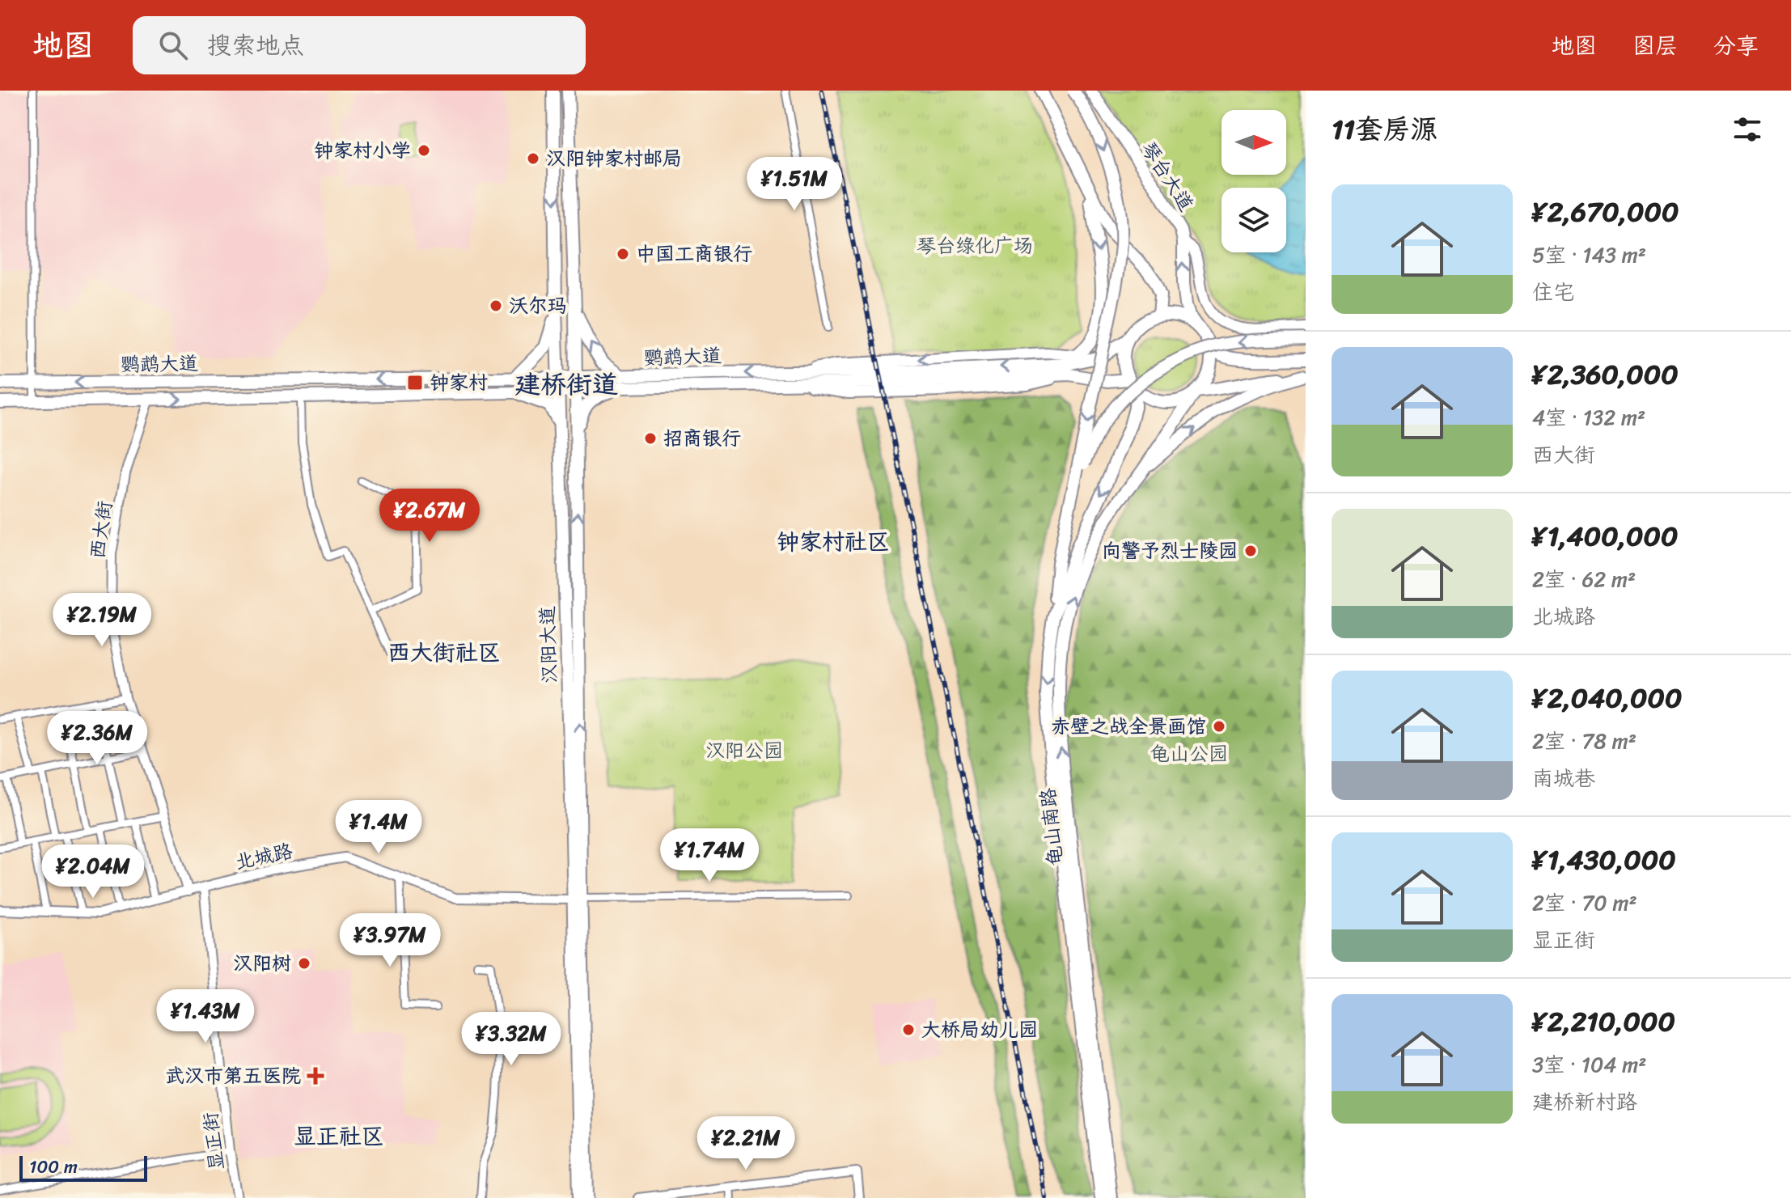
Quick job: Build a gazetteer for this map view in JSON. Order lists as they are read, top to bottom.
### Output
{
  "streets": {
    "main road": [
      "琴台大道",
      "鹦鹉大道",
      "汉阳大道",
      "龟山南路"
    ],
    "street": ["西大街", "北城路", "显正街"]
  },
  "crossings": [
    ["鹦鹉大道", "西大街"],
    ["鹦鹉大道", "汉阳大道"],
    ["西大街", "北城路"],
    ["汉阳大道", "北城路"],
    ["北城路", "显正街"]
  ],
  "districts": [
    "建桥街道",
    "钟家村社区",
    "西大街社区",
    "显正社区"
  ],
  "parks": ["琴台绿化广场", "汉阳公园", "龟山公园"],
  "places": {
    "other": [
      "钟家村小学",
      "汉阳钟家村邮局",
      "中国工商银行",
      "沃尔玛",
      "招商银行",
      "向警予烈士陵园",
      "赤壁之战全景画馆",
      "汉阳树",
      "大桥局幼儿园"
    ],
    "transit": ["钟家村"],
    "health": ["武汉市第五医院"]
  },
  "scale_bar": "100 m",
  "north": "right",
  "page": {
    "header": "地图",
    "search": "搜索地点",
    "nav": ["地图", "图层", "分享"],
    "heading": "11套房源",
    "price": [
      "¥1.51M",
      "¥2.67M",
      "¥2.19M",
      "¥2.36M",
      "¥1.4M",
      "¥1.74M",
      "¥2.04M",
      "¥3.97M",
      "¥1.43M",
      "¥3.32M",
      "¥2.21M"
    ],
    "list": [
      {
        "name": "¥2,670,000",
        "note": "5室 · 143 m² · 住宅"
      },
      {
        "name": "¥2,360,000",
        "note": "4室 · 132 m² · 西大街"
      },
      {
        "name": "¥1,400,000",
        "note": "2室 · 62 m² · 北城路"
      },
      {
        "name": "¥2,040,000",
        "note": "2室 · 78 m² · 南城巷"
      },
      {
        "name": "¥1,430,000",
        "note": "2室 · 70 m² · 显正街"
      },
      {
        "name": "¥2,210,000",
        "note": "3室 · 104 m² · 建桥新村路"
      }
    ],
    "scale": "100 m"
  }
}
